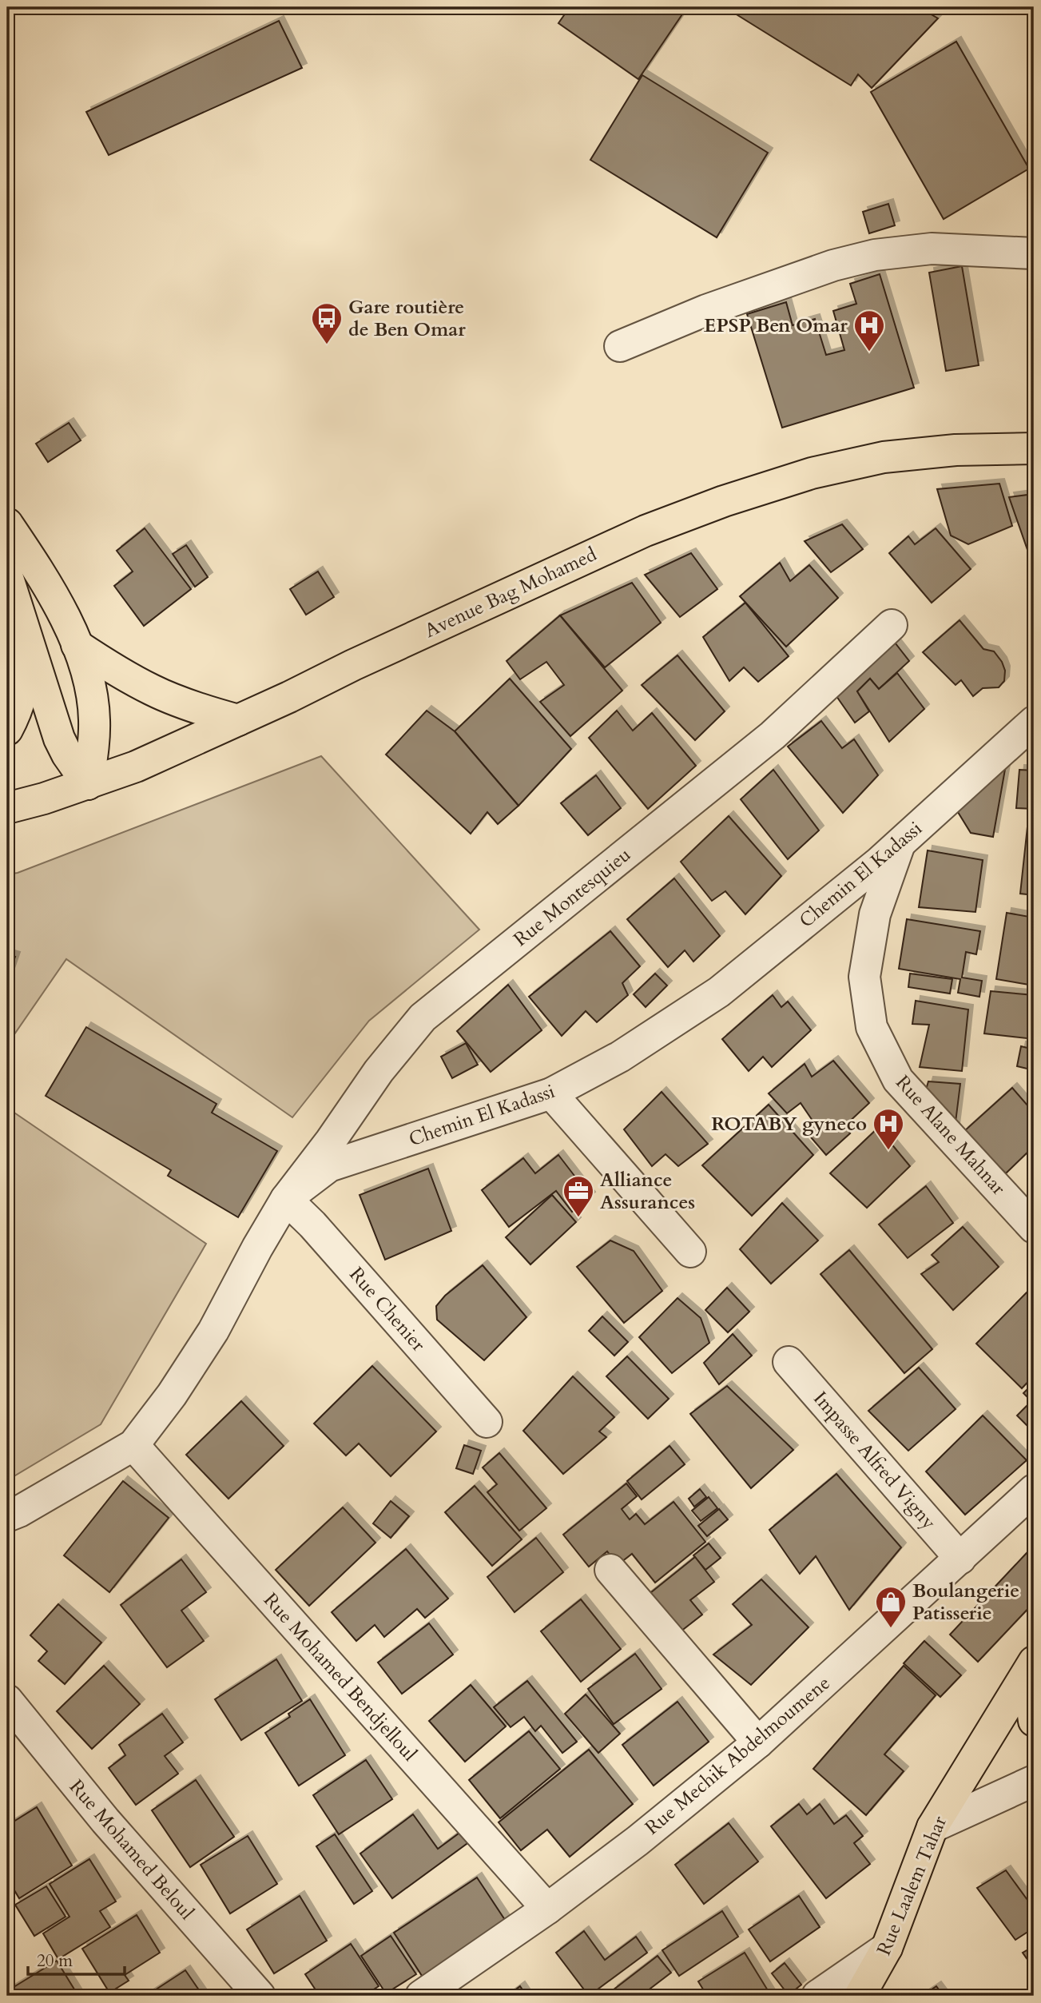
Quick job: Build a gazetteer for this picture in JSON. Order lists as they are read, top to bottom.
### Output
{
  "streets": {
    "main road": ["Avenue Bag Mohamed", "Rue Laalem Tahar"],
    "street": [
      "Chemin El Kadassi",
      "Rue Montesquieu",
      "Rue Alane Mahnar",
      "Rue Chenier",
      "Impasse Alfred Vigny",
      "Rue Mohamed Bendjelloul",
      "Rue Mechik Abdelmoumene",
      "Rue Mohamed Beloul"
    ]
  },
  "crossings": [
    ["Chemin El Kadassi", "Rue Montesquieu"],
    ["Chemin El Kadassi", "Rue Alane Mahnar"],
    ["Chemin El Kadassi", "Rue Chenier"],
    ["Chemin El Kadassi", "Rue Mohamed Bendjelloul"],
    ["Rue Montesquieu", "Rue Chenier"],
    ["Impasse Alfred Vigny", "Rue Mechik Abdelmoumene"],
    ["Rue Mohamed Bendjelloul", "Rue Mechik Abdelmoumene"]
  ],
  "places": {
    "bus stop": ["Gare routière de Ben Omar"],
    "hospital": ["EPSP Ben Omar", "ROTABY gyneco"],
    "office": ["Alliance Assurances"],
    "shop": ["Boulangerie Patisserie"]
  },
  "scale_bar": "20 m"
}
